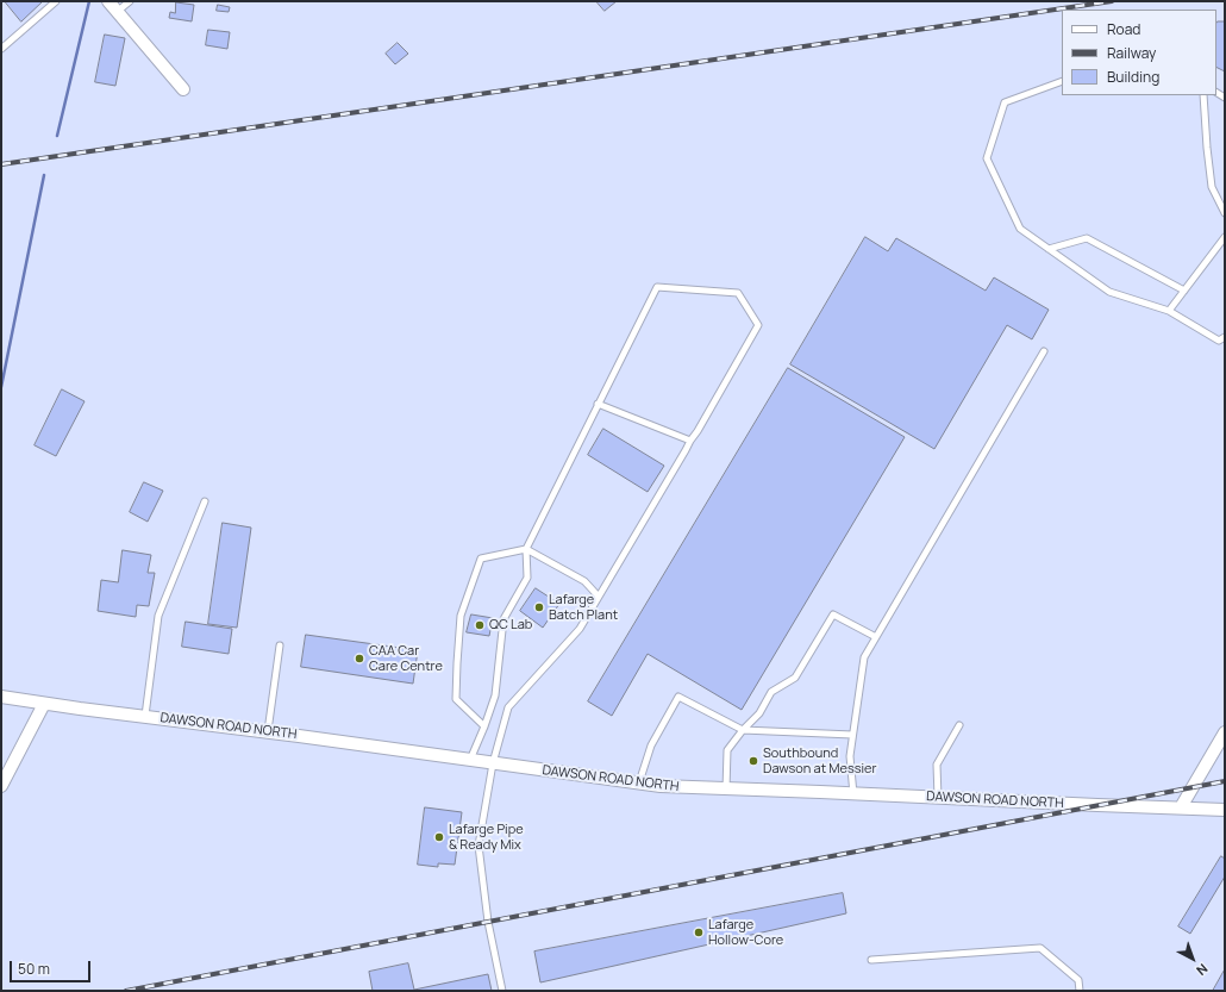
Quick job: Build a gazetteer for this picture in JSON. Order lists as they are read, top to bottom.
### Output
{
  "streets": {
    "street": ["DAWSON ROAD NORTH"]
  },
  "places": [
    "Lafarge Batch Plant",
    "QC Lab",
    "CAA Car Care Centre",
    "Southbound Dawson at Messier",
    "Lafarge Pipe & Ready Mix",
    "Lafarge Hollow-Core"
  ],
  "legend": ["Road", "Railway", "Building"],
  "scale_bar": "50 m",
  "north": "bottom right"
}
